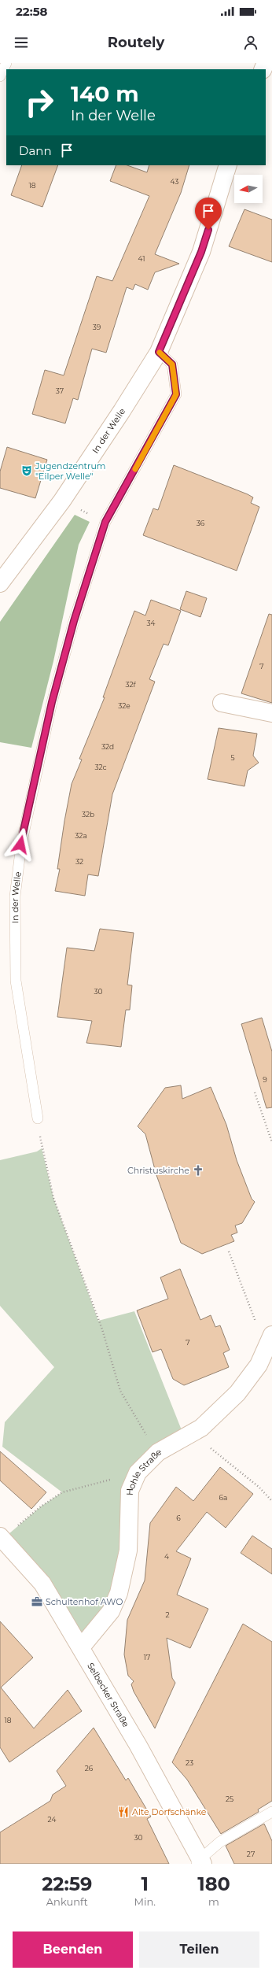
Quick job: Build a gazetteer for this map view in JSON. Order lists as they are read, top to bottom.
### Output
{
  "streets": {
    "street": ["In der Welle", "Hohle Straße", "Selbecker Straße"]
  },
  "crossings": [
    ["Hohle Straße", "Selbecker Straße"]
  ],
  "places": {
    "theatre": ["Jugendzentrum \"Eilper Welle\""],
    "church": ["Christuskirche"],
    "office": ["Schultenhof AWO"],
    "restaurant": ["Alte Dorfschänke"]
  },
  "house_numbers": [
    "43",
    "18",
    "41",
    "39",
    "37",
    "36",
    "34",
    "7",
    "32f",
    "32e",
    "32d",
    "5",
    "32c",
    "32b",
    "32a",
    "32",
    "30",
    "9",
    "7",
    "6a",
    "6",
    "4",
    "2",
    "17",
    "18",
    "23",
    "26",
    "25",
    "24",
    "30",
    "27"
  ],
  "north": "left",
  "page": {
    "status": "22:58",
    "header": "Routely",
    "turn": ["140 m", "In der Welle"],
    "then": "Dann",
    "eta": [
      "22:59",
      "Ankunft",
      "1",
      "Min.",
      "180",
      "m"
    ],
    "buttons": ["Beenden", "Teilen"]
  }
}
